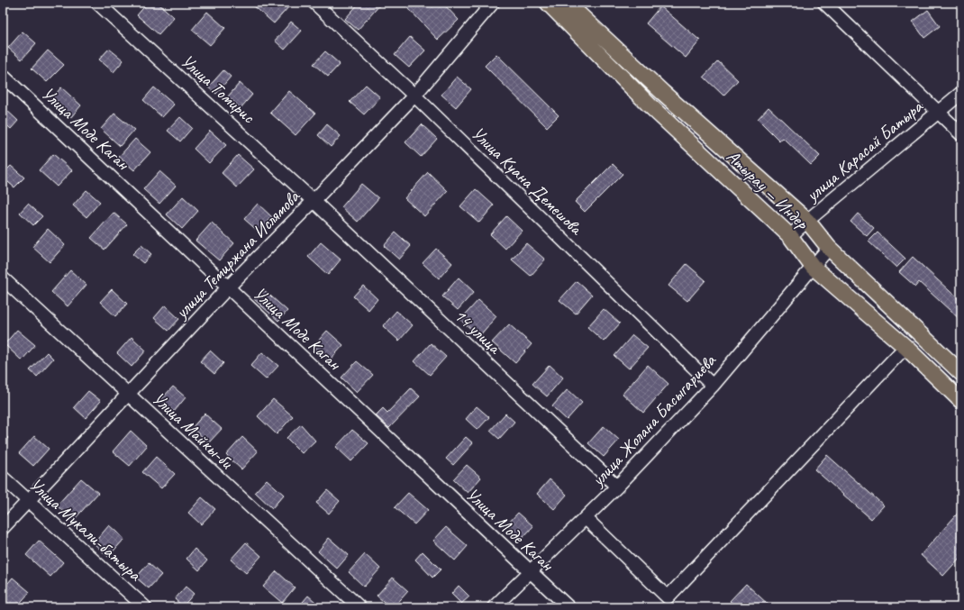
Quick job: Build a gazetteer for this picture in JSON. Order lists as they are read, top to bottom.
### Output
{
  "streets": {
    "main road": ["Атырау — Индер"],
    "street": [
      "Улица Томирис",
      "Улица Моде Каган",
      "улица Карасай Батыра",
      "Улица Куана Демешова",
      "улица Темиржана Ислямова",
      "14 улица",
      "улица Жолана Басыгариева",
      "Улица Майкы-би",
      "Улица Мукали-батыра"
    ]
  },
  "crossings": [
    ["Улица Томирис", "улица Темиржана Ислямова"],
    ["Улица Томирис", "14 улица"],
    ["Улица Моде Каган", "улица Темиржана Ислямова"],
    ["Улица Моде Каган", "улица Жолана Басыгариева"],
    ["улица Карасай Батыра", "Атырау — Индер"],
    ["Улица Куана Демешова", "улица Темиржана Ислямова"],
    ["Улица Куана Демешова", "улица Жолана Басыгариева"],
    ["Атырау — Индер", "улица Жолана Басыгариева"],
    ["улица Темиржана Ислямова", "14 улица"],
    ["улица Темиржана Ислямова", "Улица Майкы-би"],
    ["улица Темиржана Ислямова", "Улица Мукали-батыра"],
    ["14 улица", "улица Жолана Басыгариева"]
  ]
}
